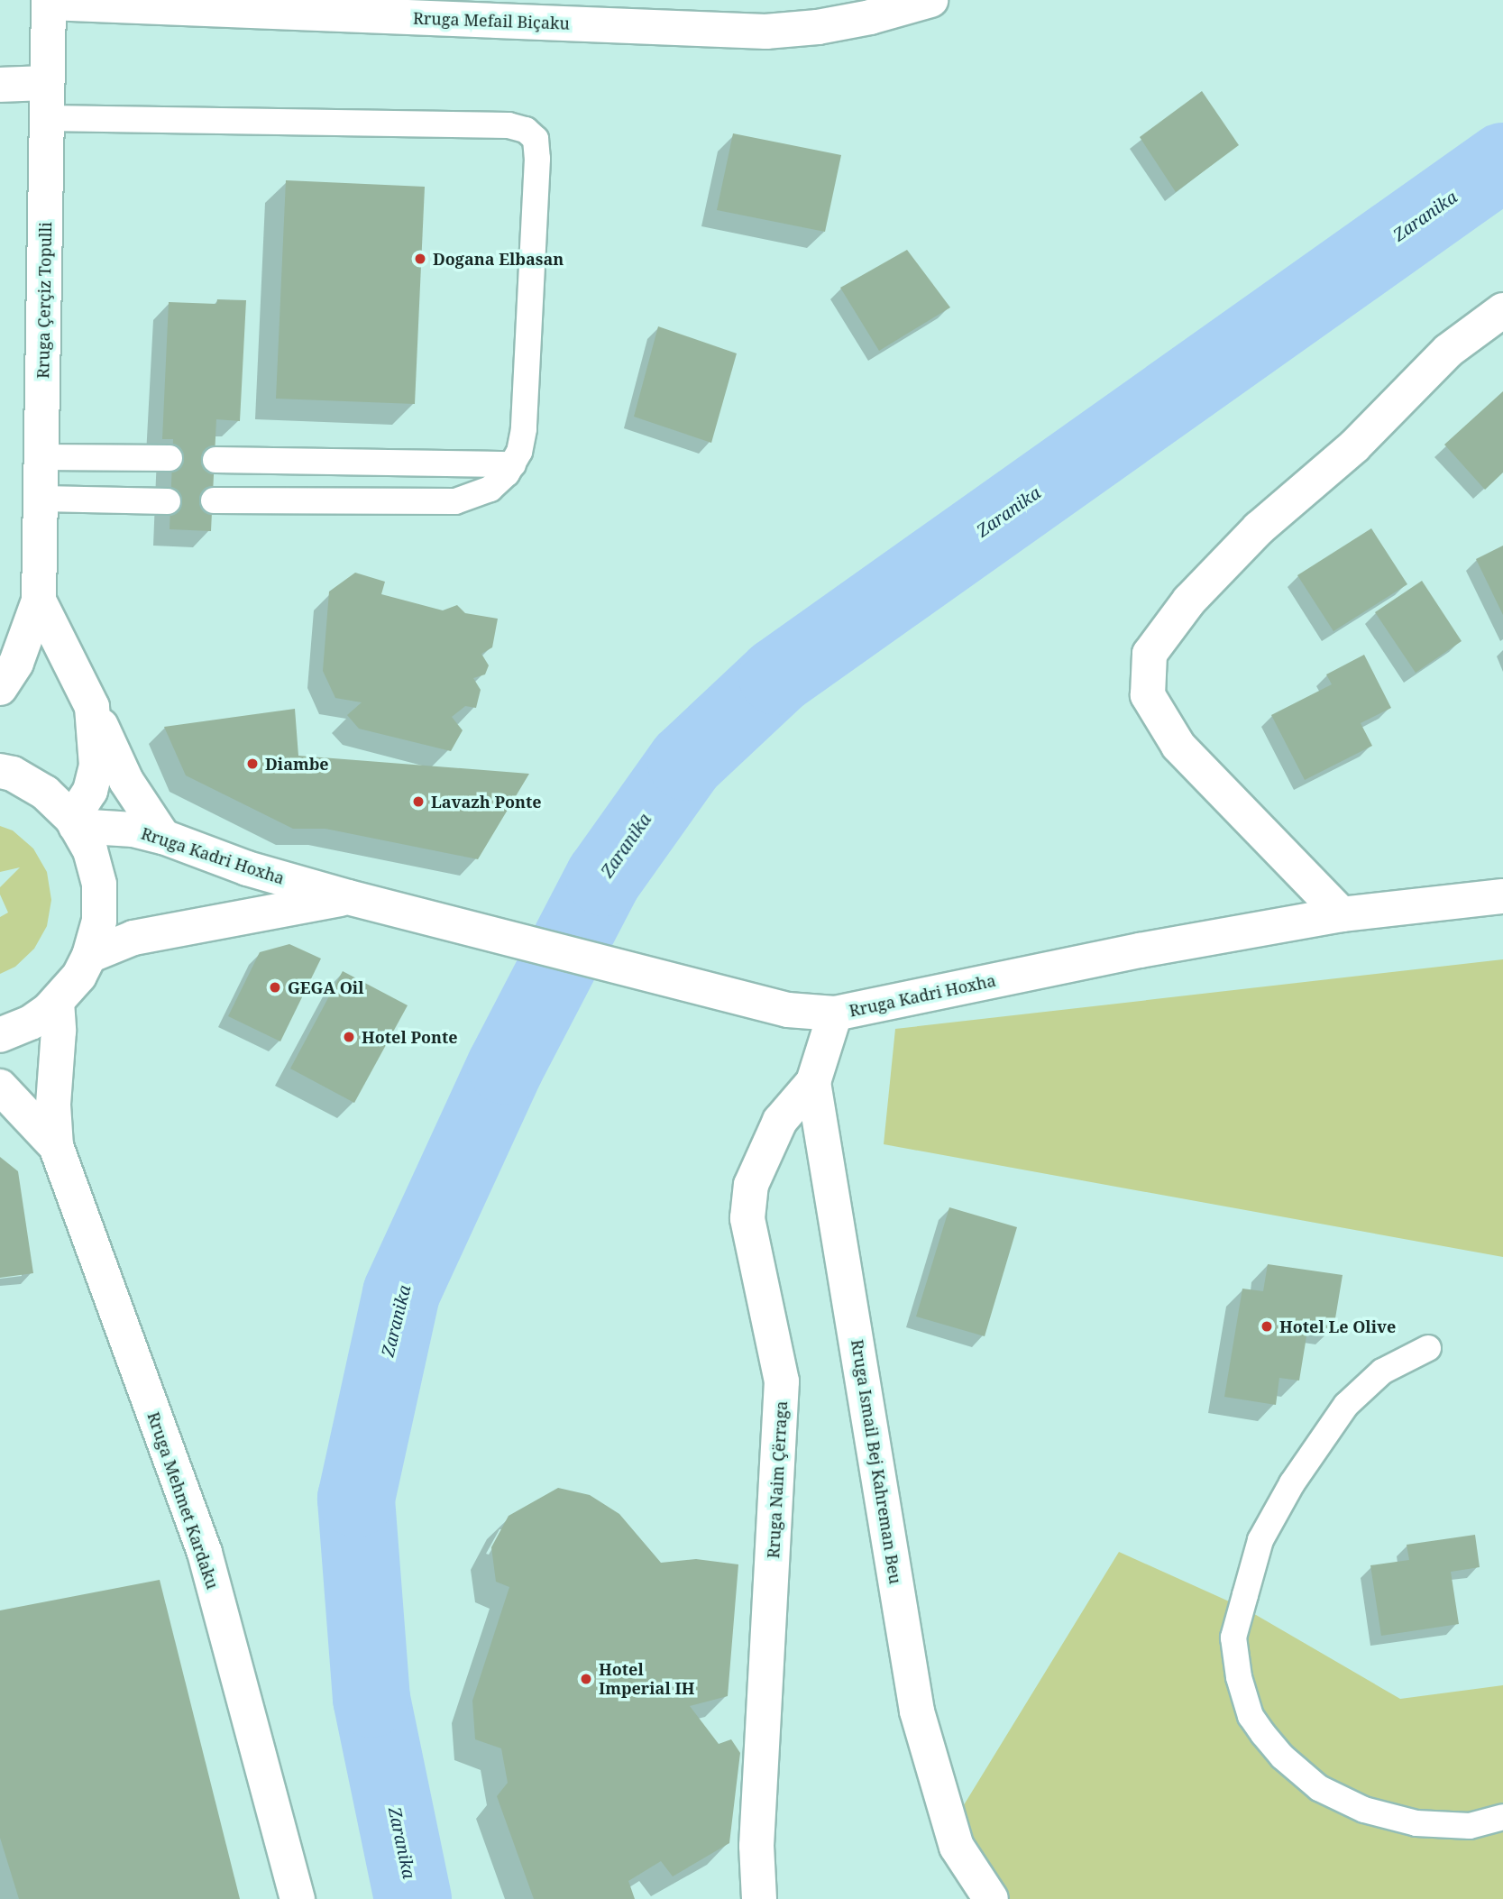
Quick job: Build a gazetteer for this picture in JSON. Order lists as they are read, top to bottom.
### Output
{
  "streets": {
    "main road": [
      "Rruga Mefail Biçaku",
      "Rruga Çerçiz Topulli",
      "Rruga Kadri Hoxha",
      "Rruga Ismail Bej Kahreman Beu",
      "Rruga Naim Çërraga",
      "Rruga Mehmet Kardaku"
    ]
  },
  "crossings": [
    ["Rruga Mefail Biçaku", "Rruga Çerçiz Topulli"],
    ["Rruga Kadri Hoxha", "Rruga Ismail Bej Kahreman Beu"],
    ["Rruga Ismail Bej Kahreman Beu", "Rruga Naim Çërraga"]
  ],
  "water": ["Zaranika"],
  "places": [
    "Dogana Elbasan",
    "Diambe",
    "Lavazh Ponte",
    "GEGA Oil",
    "Hotel Ponte",
    "Hotel Le Olive",
    "Hotel Imperial IH"
  ]
}
